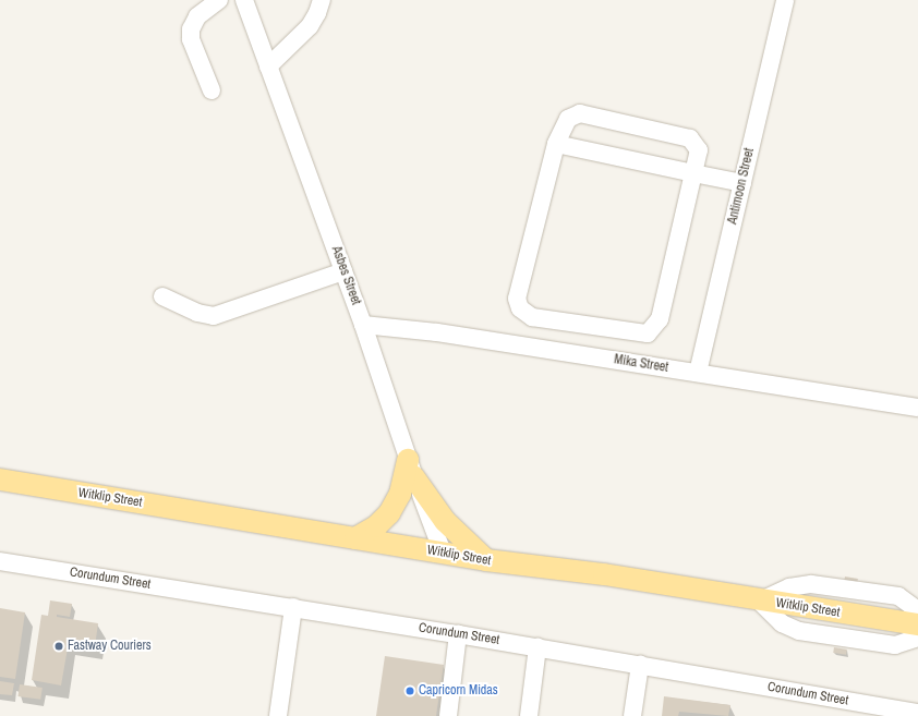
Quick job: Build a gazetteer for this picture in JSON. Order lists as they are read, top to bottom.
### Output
{
  "streets": {
    "main road": ["Witklip Street"],
    "street": [
      "Antimoon Street",
      "Asbes Street",
      "Mika Street",
      "Corundum Street"
    ]
  },
  "crossings": [
    ["Antimoon Street", "Mika Street"],
    ["Asbes Street", "Mika Street"],
    ["Asbes Street", "Witklip Street"]
  ],
  "places": ["Fastway Couriers", "Capricorn Midas"]
}
